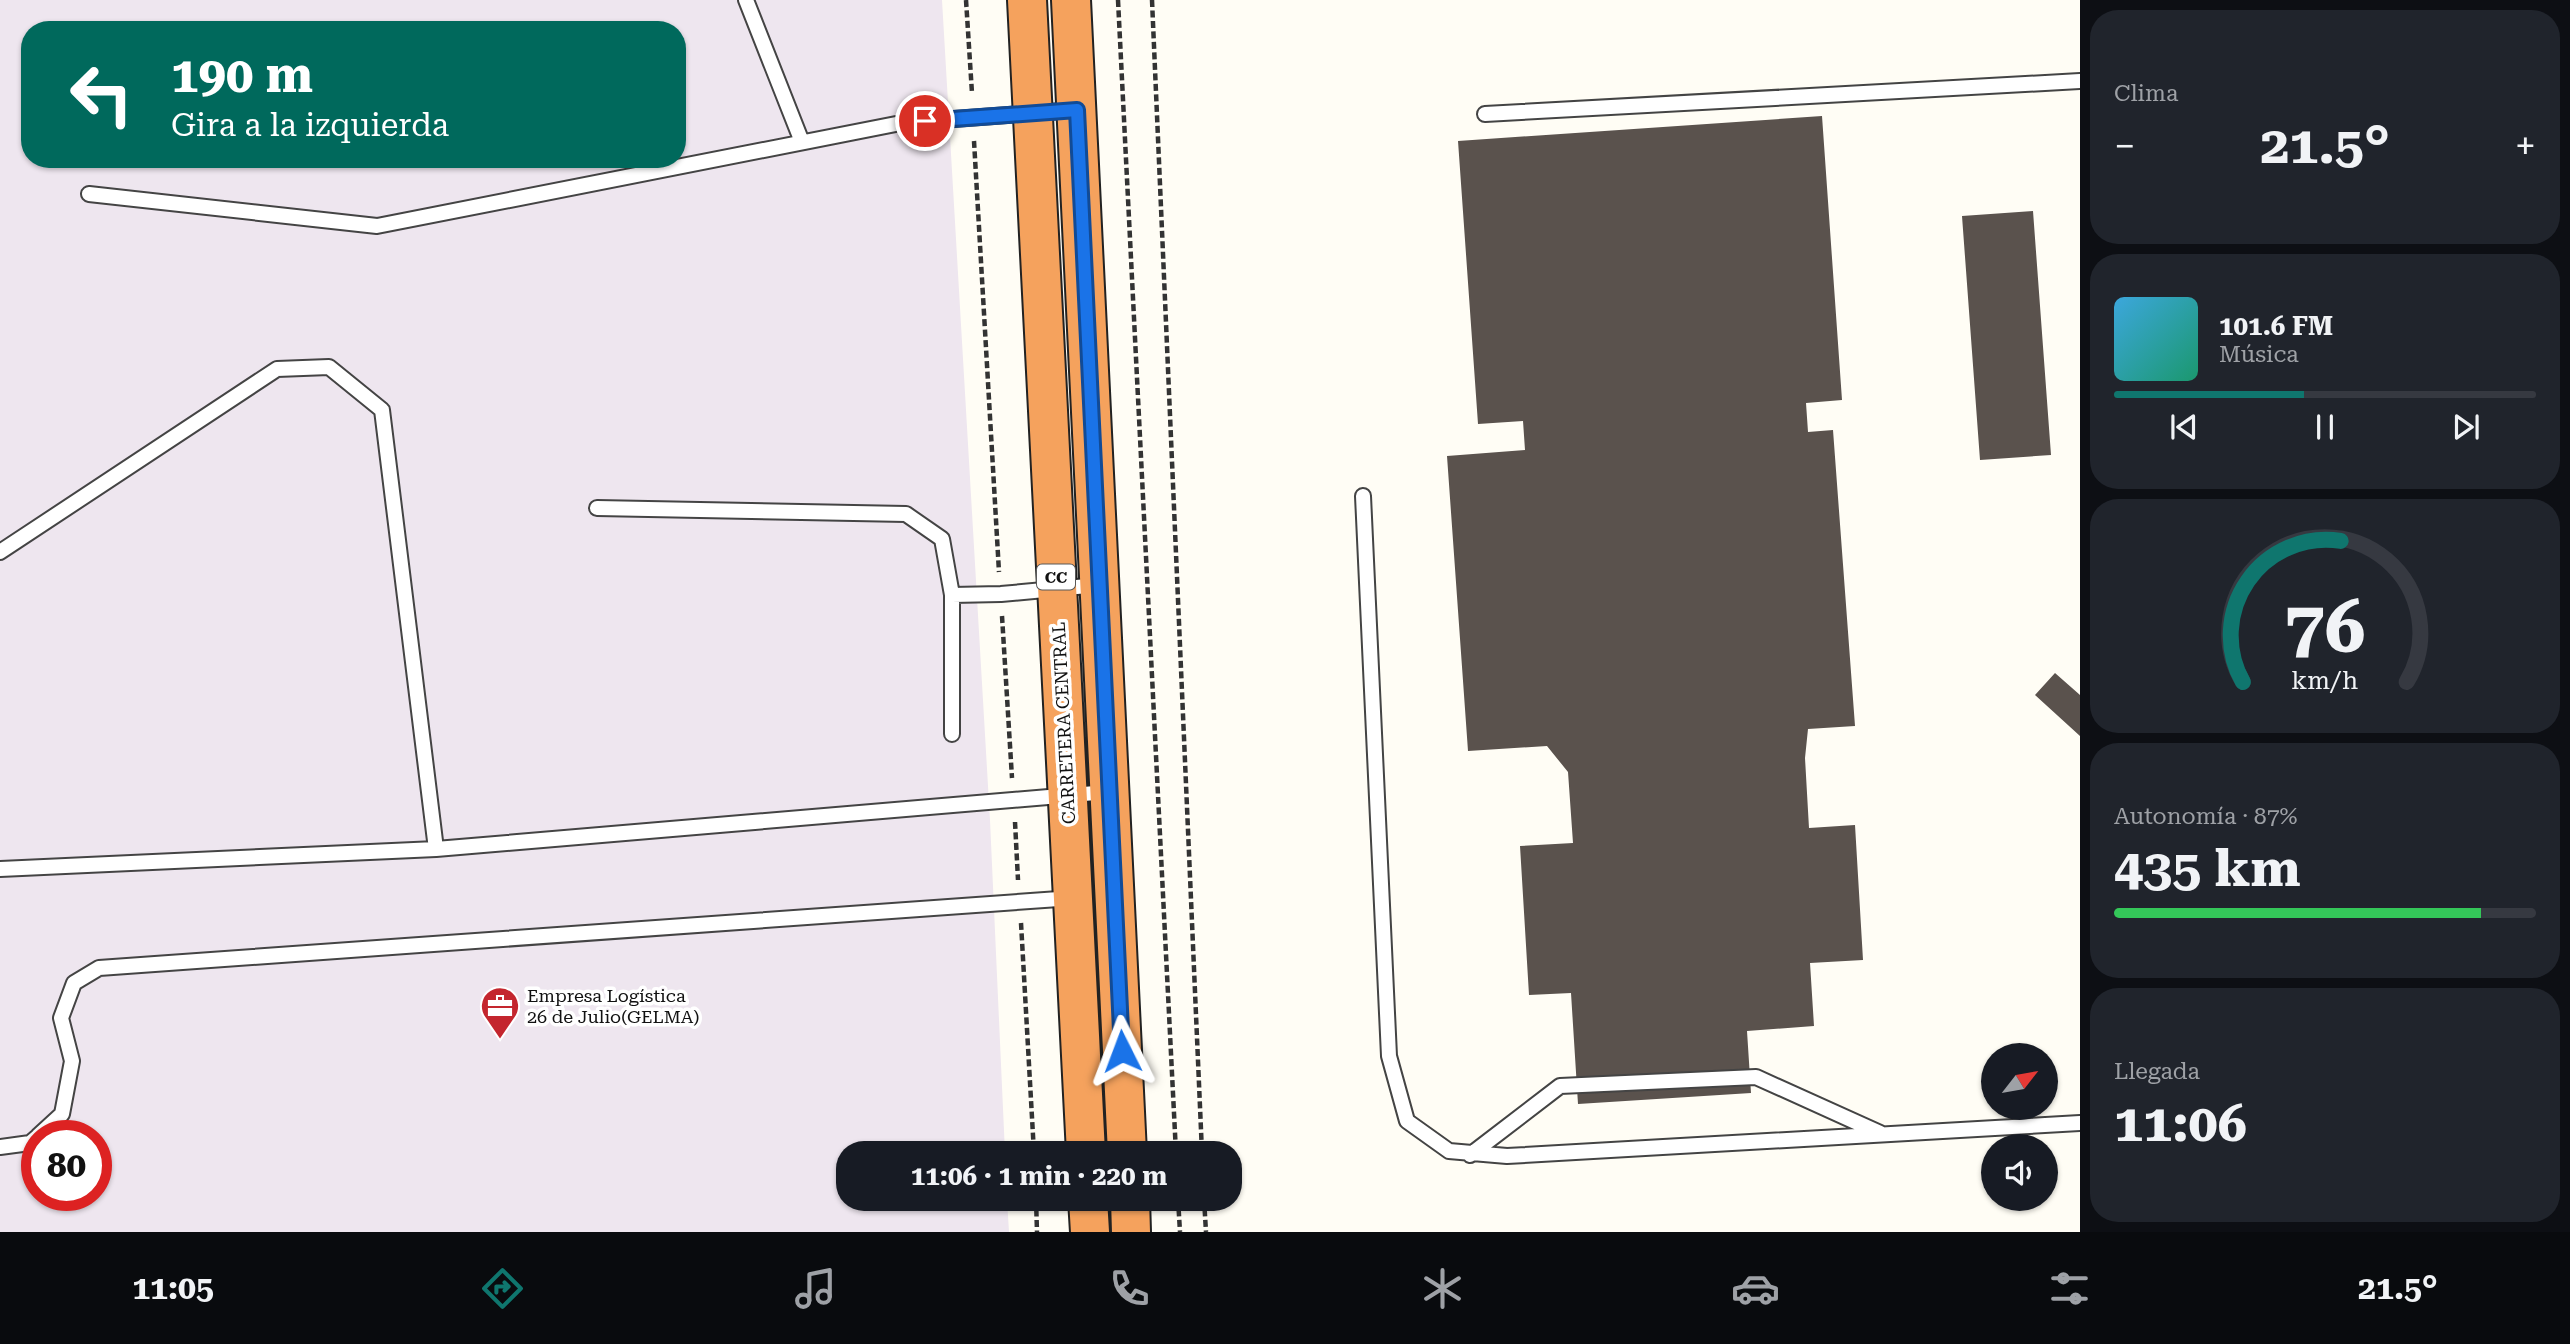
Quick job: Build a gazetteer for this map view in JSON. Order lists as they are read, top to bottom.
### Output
{
  "streets": {
    "highway": ["CC", "CARRETERA CENTRAL"]
  },
  "places": {
    "office": ["Empresa Logística 26 de Julio(GELMA)"]
  },
  "north": "top right",
  "page": {
    "tile": [
      "Clima",
      ["Autonomía · 87%", "435 km"],
      ["Llegada", "11:06"]
    ],
    "turn": ["190 m", "Gira a la izquierda"],
    "heat": ["−", "21.5°", "+"],
    "song": ["101.6 FM", "Música"],
    "limit": "80",
    "trip": "11:06 · 1 min · 220 m",
    "tabs": ["11:05", "21.5°"],
    "gauge": ["76", "km/h"]
  }
}
